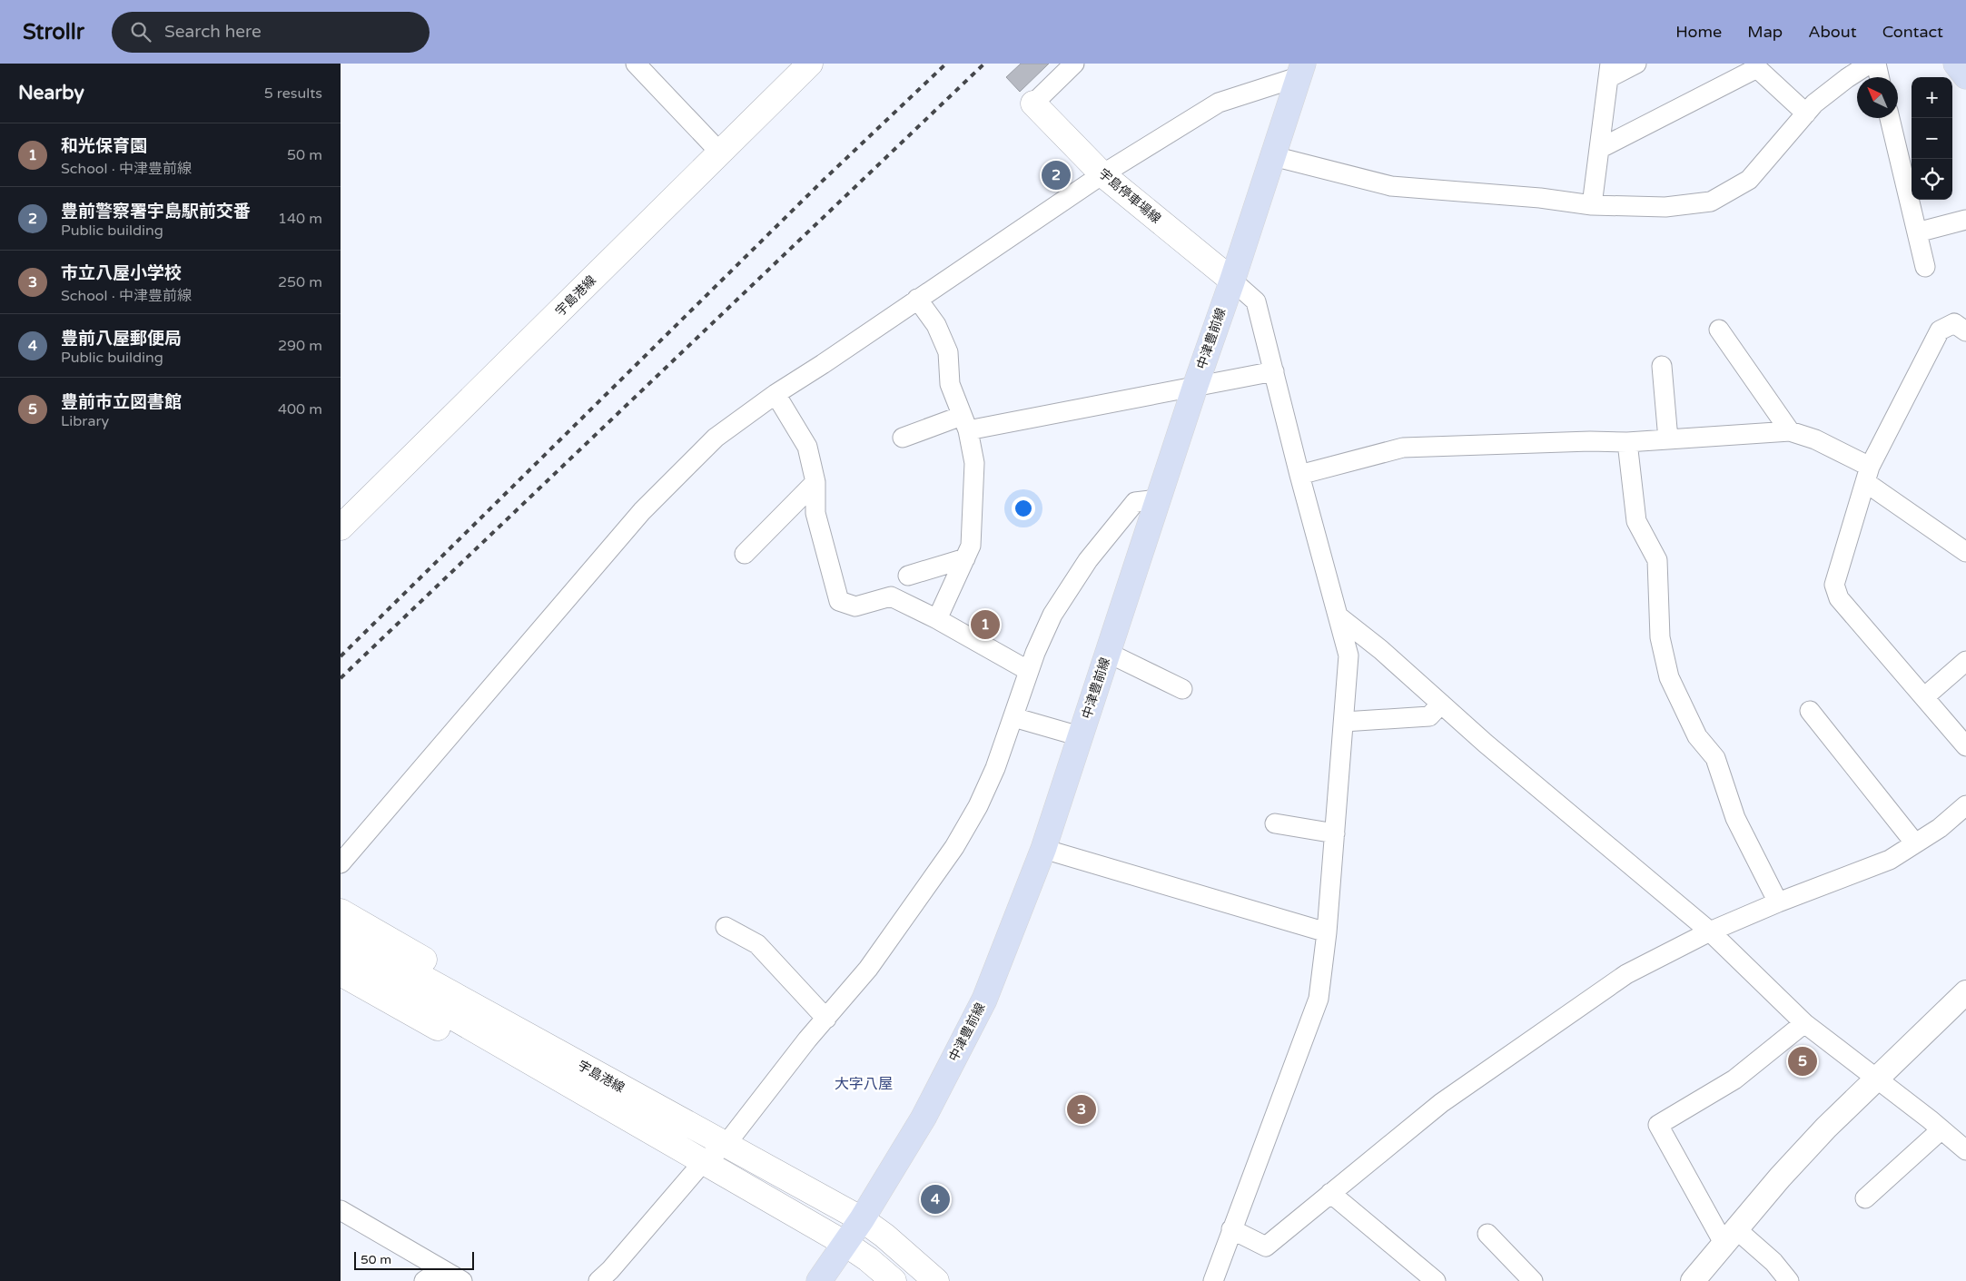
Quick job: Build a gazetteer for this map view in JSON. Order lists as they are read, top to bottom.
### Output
{
  "streets": {
    "main road": ["宇島停車場線", "宇島港線", "中津豊前線"]
  },
  "crossings": [
    ["宇島停車場線", "中津豊前線"],
    ["宇島港線", "中津豊前線"]
  ],
  "districts": ["大字八屋"],
  "scale_bar": "50 m",
  "north": "top left",
  "page": {
    "header": "Strollr",
    "search": "Search here",
    "nav": [
      "Home",
      "Map",
      "About",
      "Contact"
    ],
    "heading": ["Nearby", "5 results"],
    "map_buttons": ["+", "−"],
    "list": [
      {
        "mark": "1",
        "name": "和光保育園",
        "note": "School · 中津豊前線",
        "value": "50 m"
      },
      {
        "mark": "2",
        "name": "豊前警察署宇島駅前交番",
        "note": "Public building",
        "value": "140 m"
      },
      {
        "mark": "3",
        "name": "市立八屋小学校",
        "note": "School · 中津豊前線",
        "value": "250 m"
      },
      {
        "mark": "4",
        "name": "豊前八屋郵便局",
        "note": "Public building",
        "value": "290 m"
      },
      {
        "mark": "5",
        "name": "豊前市立図書館",
        "note": "Library",
        "value": "400 m"
      }
    ],
    "pins": [
      "2",
      "1",
      "5",
      "3",
      "4"
    ],
    "scale": "50 m"
  }
}
